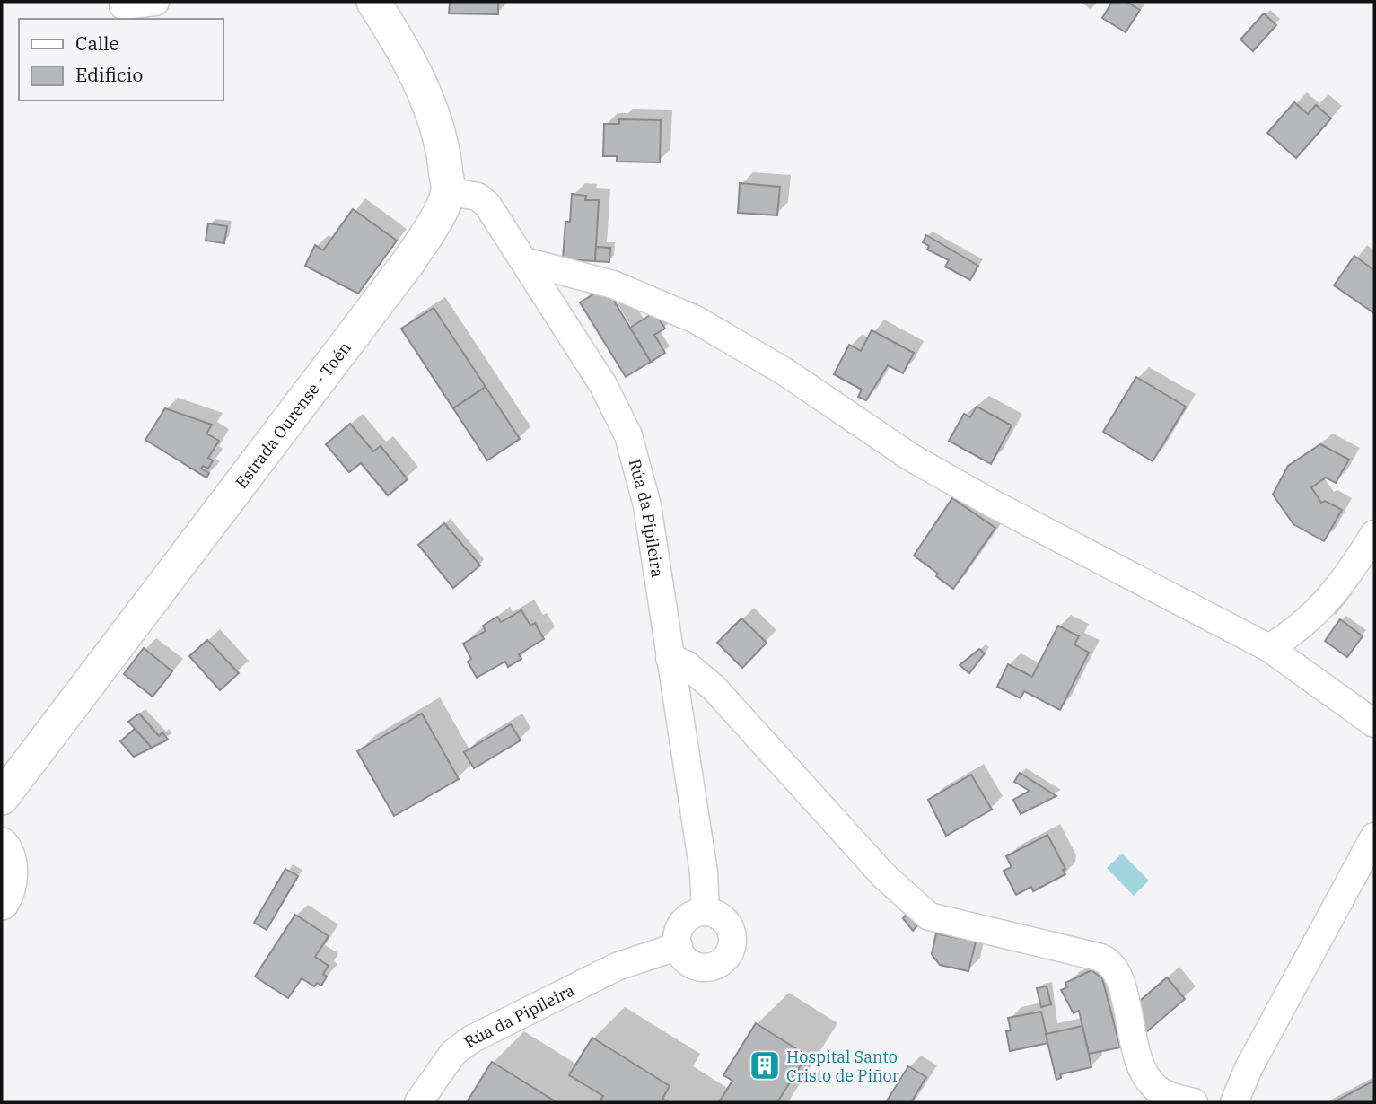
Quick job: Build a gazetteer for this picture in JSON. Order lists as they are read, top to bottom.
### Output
{
  "streets": {
    "street": ["Estrada Ourense - Toén", "Rúa da Pipileira"]
  },
  "crossings": [
    ["Estrada Ourense - Toén", "Rúa da Pipileira"]
  ],
  "places": {
    "building": ["Hospital Santo Cristo de Piñor"]
  },
  "legend": ["Calle", "Edificio"]
}
